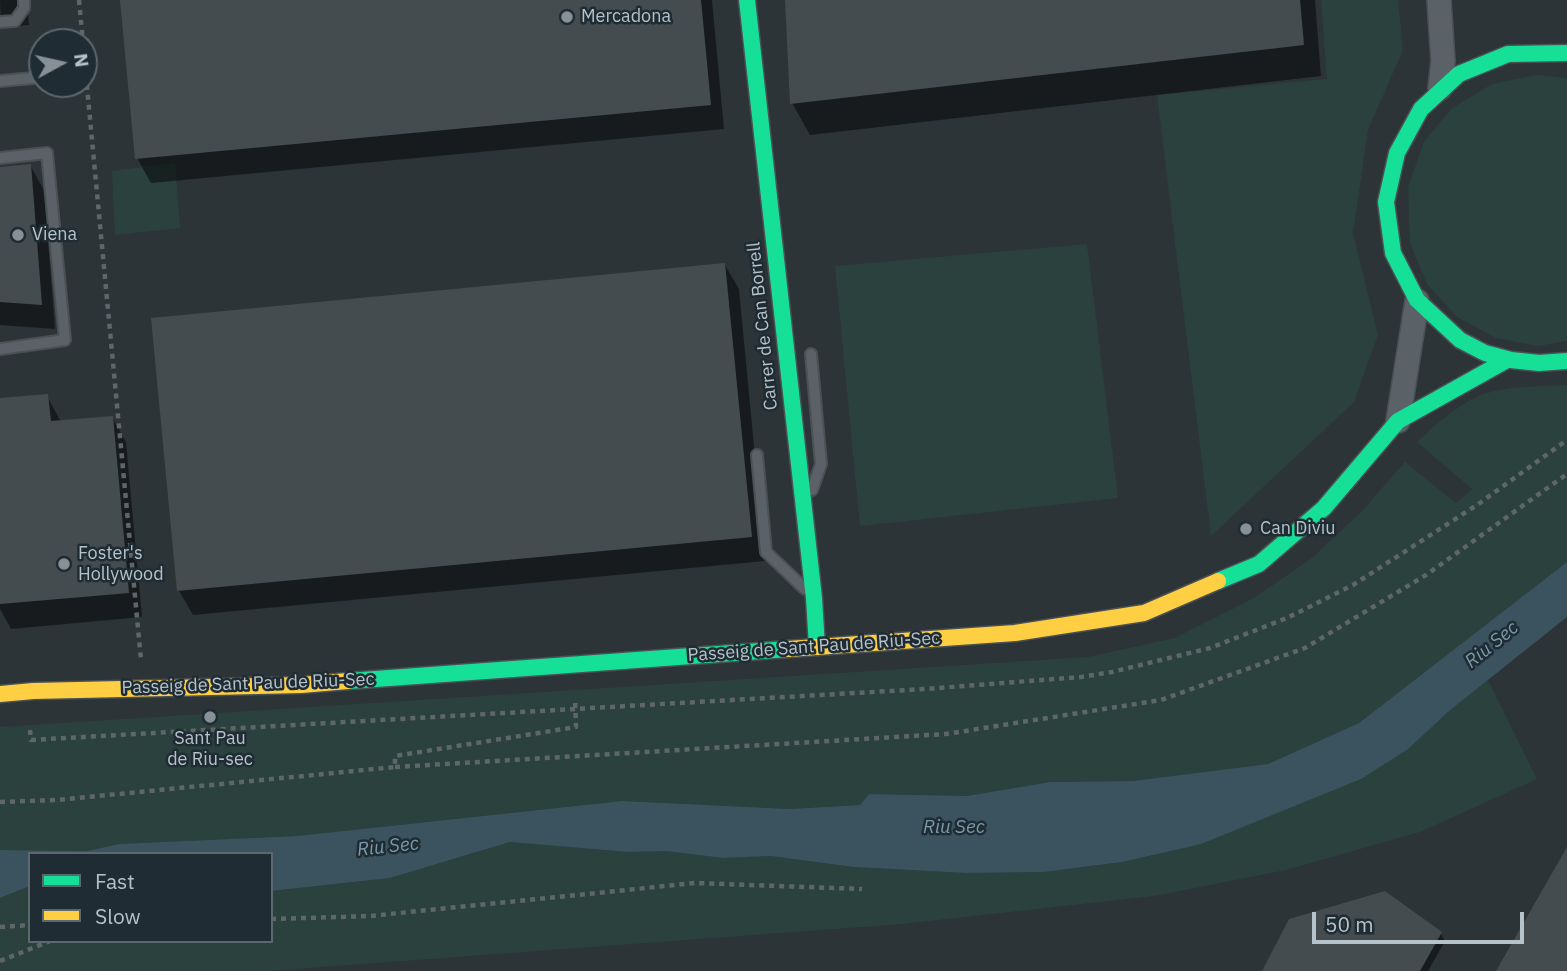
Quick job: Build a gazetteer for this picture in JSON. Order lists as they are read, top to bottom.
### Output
{
  "streets": {
    "street": ["Carrer de Can Borrell", "Passeig de Sant Pau de Riu-Sec"]
  },
  "crossings": [
    ["Carrer de Can Borrell", "Passeig de Sant Pau de Riu-Sec"]
  ],
  "water": ["Riu Sec"],
  "places": [
    "Mercadona",
    "Viena",
    "Can Diviu",
    "Foster's Hollywood",
    "Sant Pau de Riu-sec"
  ],
  "legend": ["Fast", "Slow"],
  "scale_bar": "50 m",
  "north": "right"
}
